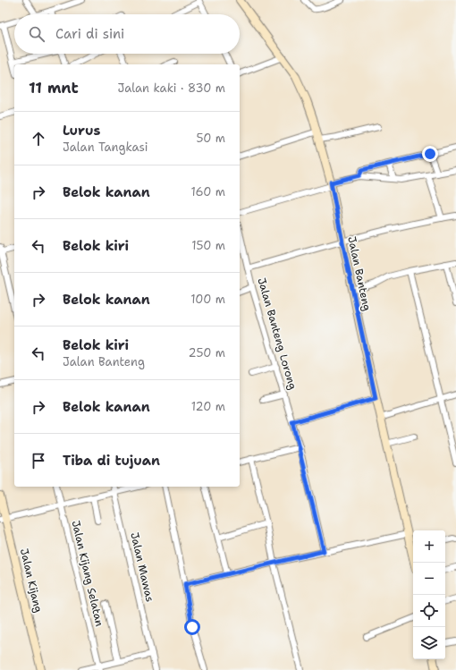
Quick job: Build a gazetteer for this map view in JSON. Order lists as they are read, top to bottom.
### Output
{
  "streets": {
    "street": [
      "Jalan Banteng",
      "Jalan Banteng Lorong",
      "Jalan Mawas",
      "Jalan Kijang Selatan",
      "Jalan Kijang"
    ]
  },
  "page": {
    "search": "Cari di sini",
    "heading": ["11 mnt", "Jalan kaki · 830 m"],
    "list": [
      ["Lurus", "Jalan Tangkasi", "50 m"],
      ["Belok kanan", "160 m"],
      ["Belok kiri", "150 m"],
      ["Belok kanan", "100 m"],
      ["Belok kiri", "Jalan Banteng", "250 m"],
      ["Belok kanan", "120 m"],
      "Tiba di tujuan"
    ],
    "map_buttons": ["+", "−"]
  }
}
